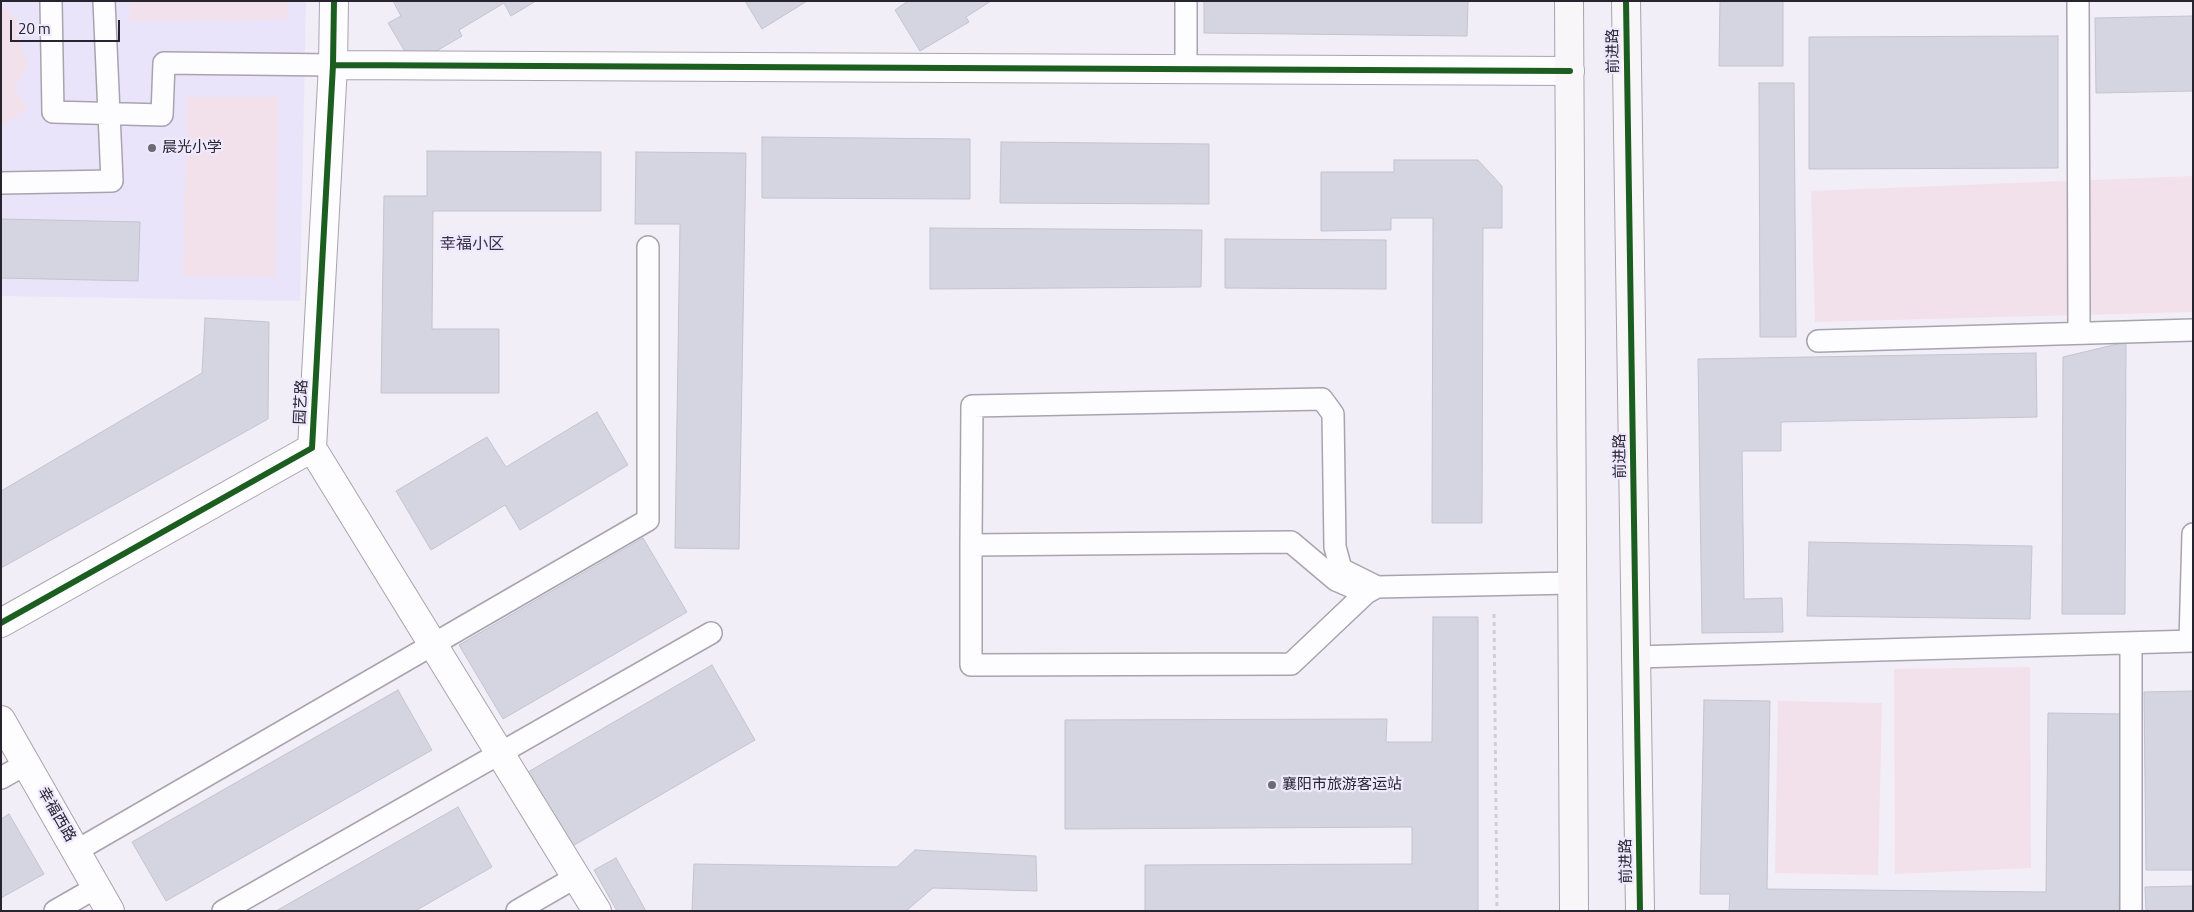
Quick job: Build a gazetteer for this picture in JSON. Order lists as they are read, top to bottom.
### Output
{
  "streets": {
    "main road": ["前进路"],
    "street": ["园艺路", "幸福西路"]
  },
  "districts": ["幸福小区"],
  "places": ["晨光小学", "襄阳市旅游客运站"],
  "scale_bar": "20 m"
}
